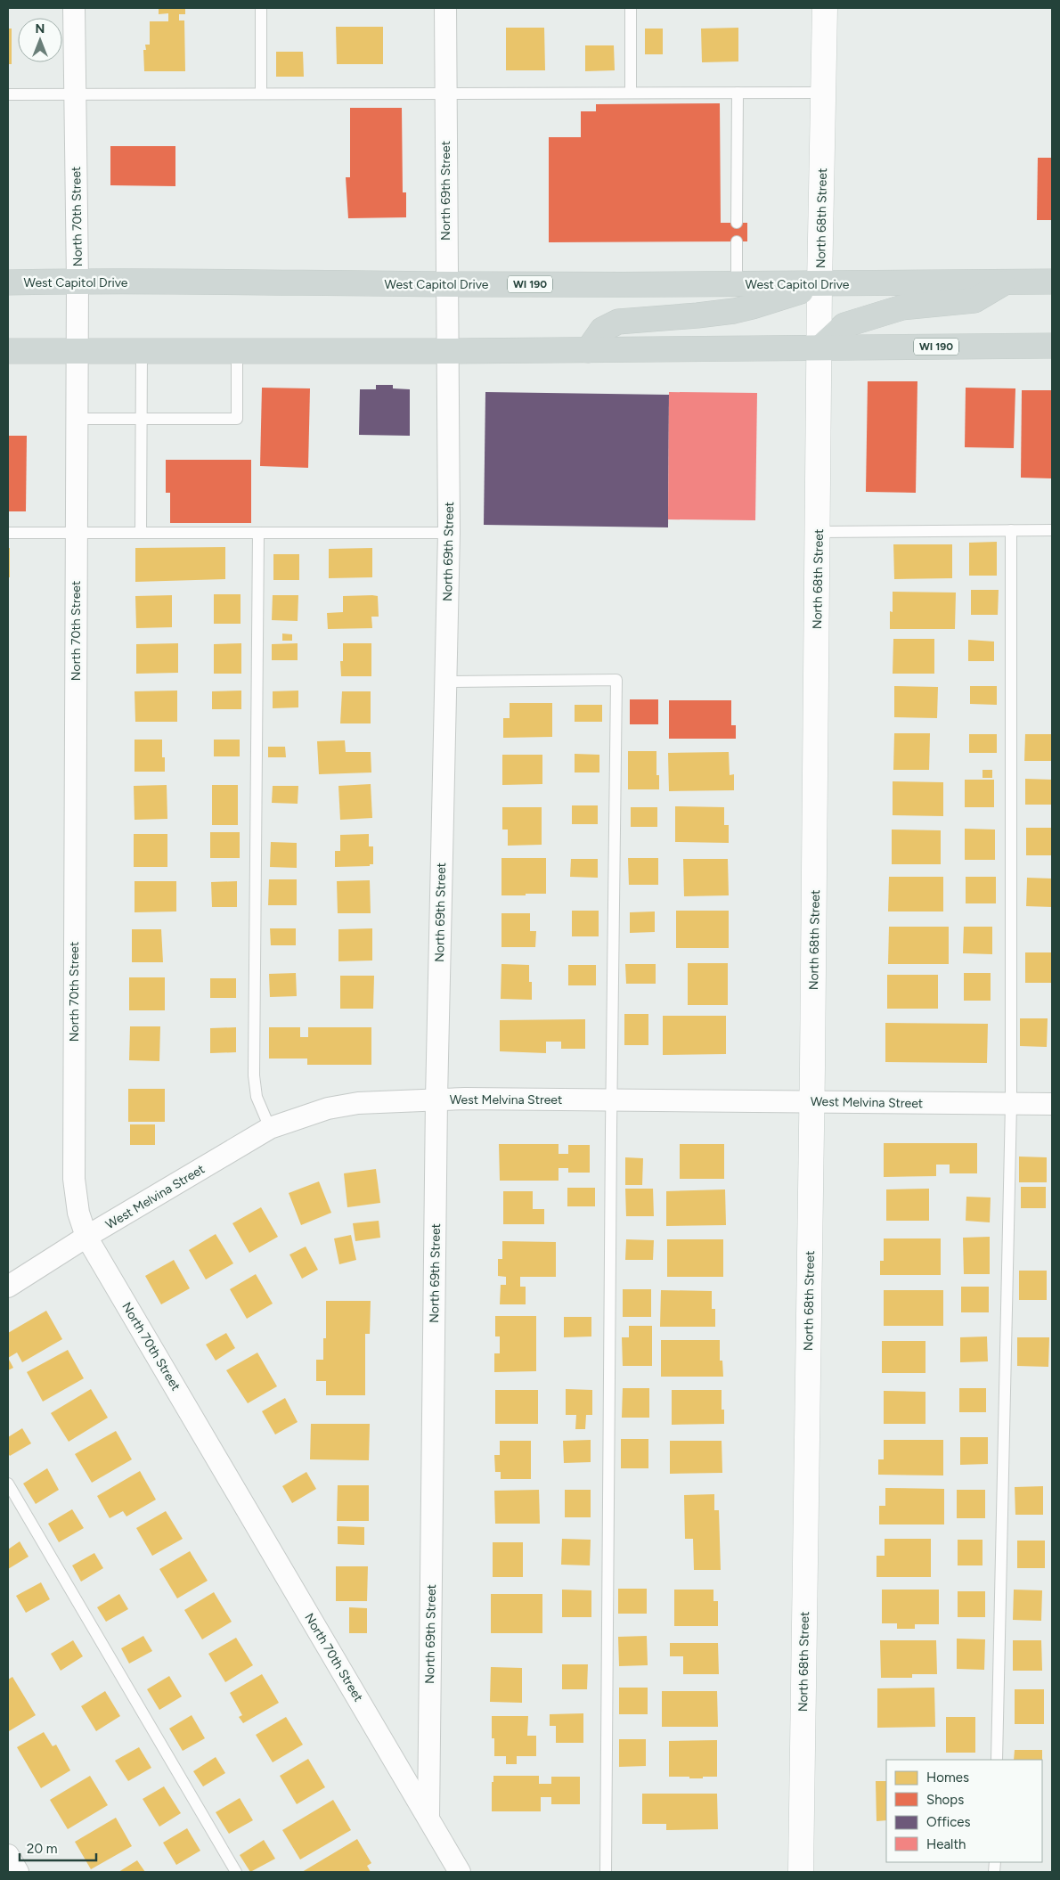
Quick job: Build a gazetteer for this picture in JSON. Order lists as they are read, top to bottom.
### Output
{
  "streets": {
    "main road": ["West Capitol Drive", "WI 190"],
    "street": [
      "North 69th Street",
      "North 70th Street",
      "North 68th Street",
      "West Melvina Street"
    ]
  },
  "crossings": [
    ["North 69th Street", "North 70th Street"],
    ["North 69th Street", "West Capitol Drive"],
    ["North 69th Street", "WI 190"],
    ["North 69th Street", "West Melvina Street"],
    ["North 70th Street", "West Capitol Drive"],
    ["North 70th Street", "WI 190"],
    ["North 70th Street", "West Melvina Street"],
    ["North 68th Street", "West Capitol Drive"],
    ["North 68th Street", "WI 190"],
    ["North 68th Street", "West Melvina Street"]
  ],
  "legend": [
    "Homes",
    "Shops",
    "Offices",
    "Health"
  ],
  "scale_bar": "20 m",
  "north": "top"
}
